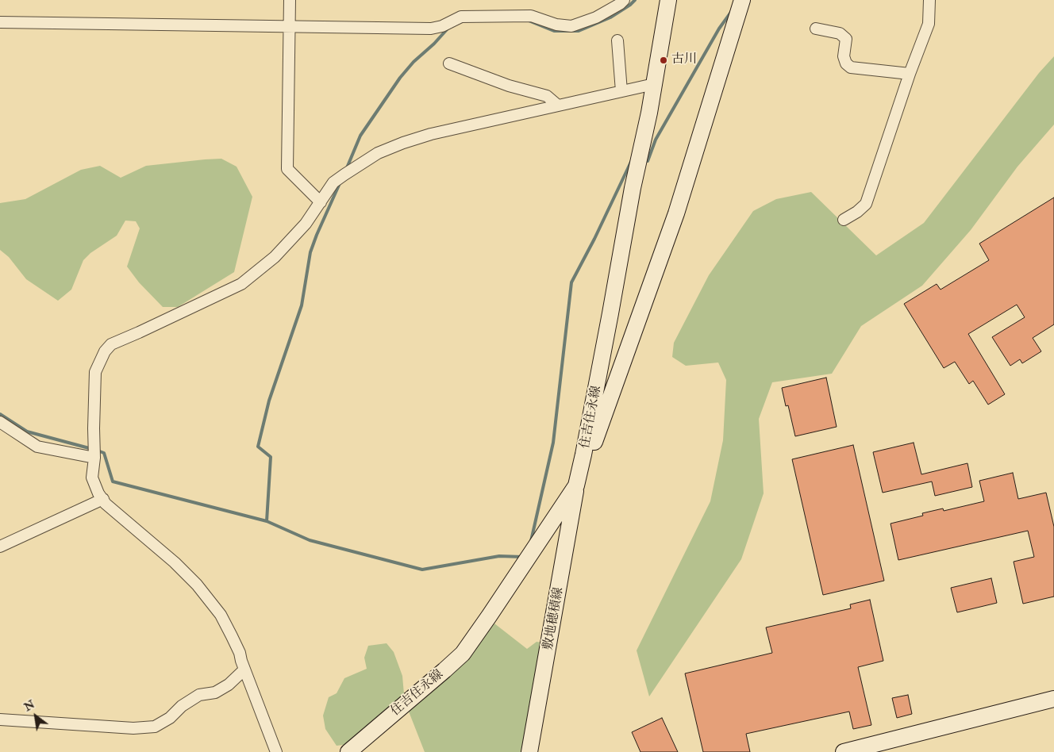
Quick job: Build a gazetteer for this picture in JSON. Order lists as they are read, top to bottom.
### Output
{
  "streets": {
    "main road": ["住吉住永線", "敷地穂積線"]
  },
  "crossings": [
    ["住吉住永線", "敷地穂積線"]
  ],
  "places": ["古川"],
  "north": "top left"
}
